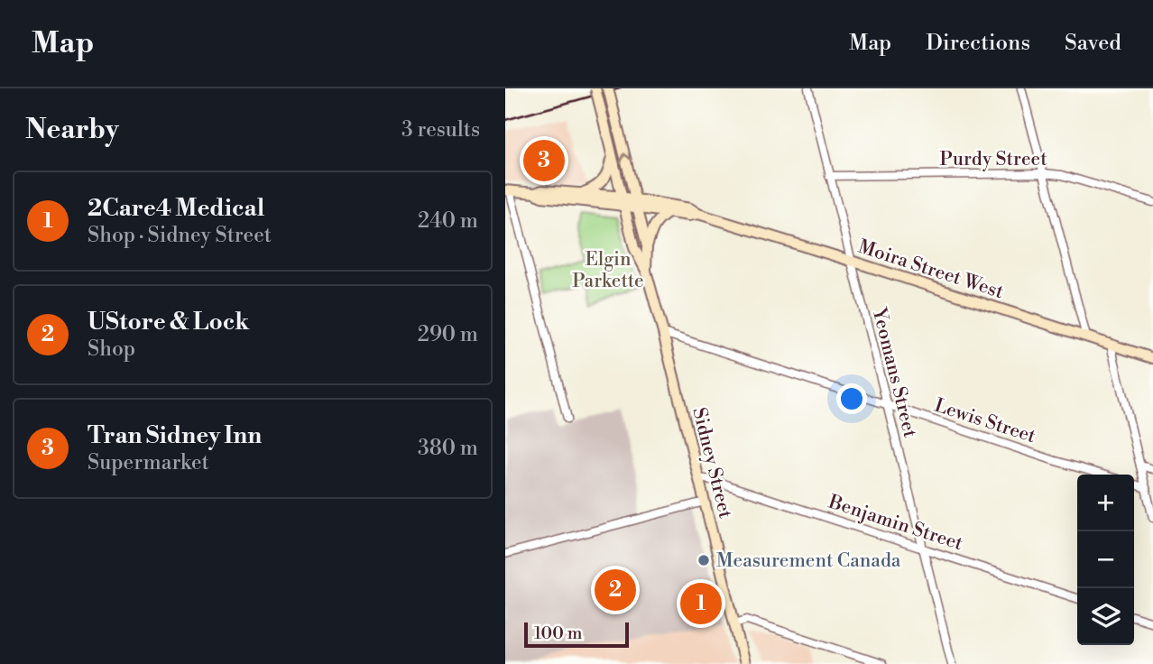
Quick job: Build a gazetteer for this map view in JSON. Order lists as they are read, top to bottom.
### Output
{
  "streets": {
    "main road": ["Moira Street West", "Sidney Street"],
    "street": [
      "Purdy Street",
      "Yeomans Street",
      "Lewis Street",
      "Benjamin Street"
    ]
  },
  "crossings": [
    ["Purdy Street", "Yeomans Street"],
    ["Moira Street West", "Yeomans Street"],
    ["Moira Street West", "Sidney Street"],
    ["Yeomans Street", "Lewis Street"],
    ["Yeomans Street", "Benjamin Street"],
    ["Lewis Street", "Sidney Street"],
    ["Sidney Street", "Benjamin Street"]
  ],
  "parks": ["Elgin Parkette"],
  "places": ["Measurement Canada"],
  "scale_bar": "100 m",
  "page": {
    "header": "Map",
    "nav": ["Map", "Directions", "Saved"],
    "heading": ["Nearby", "3 results"],
    "pins": ["3", "2", "1"],
    "list": [
      {
        "mark": "1",
        "name": "2Care4 Medical",
        "note": "Shop · Sidney Street",
        "value": "240 m"
      },
      {
        "mark": "2",
        "name": "UStore & Lock",
        "note": "Shop",
        "value": "290 m"
      },
      {
        "mark": "3",
        "name": "Tran Sidney Inn",
        "note": "Supermarket",
        "value": "380 m"
      }
    ],
    "map_buttons": ["+", "−"],
    "scale": "100 m"
  }
}
